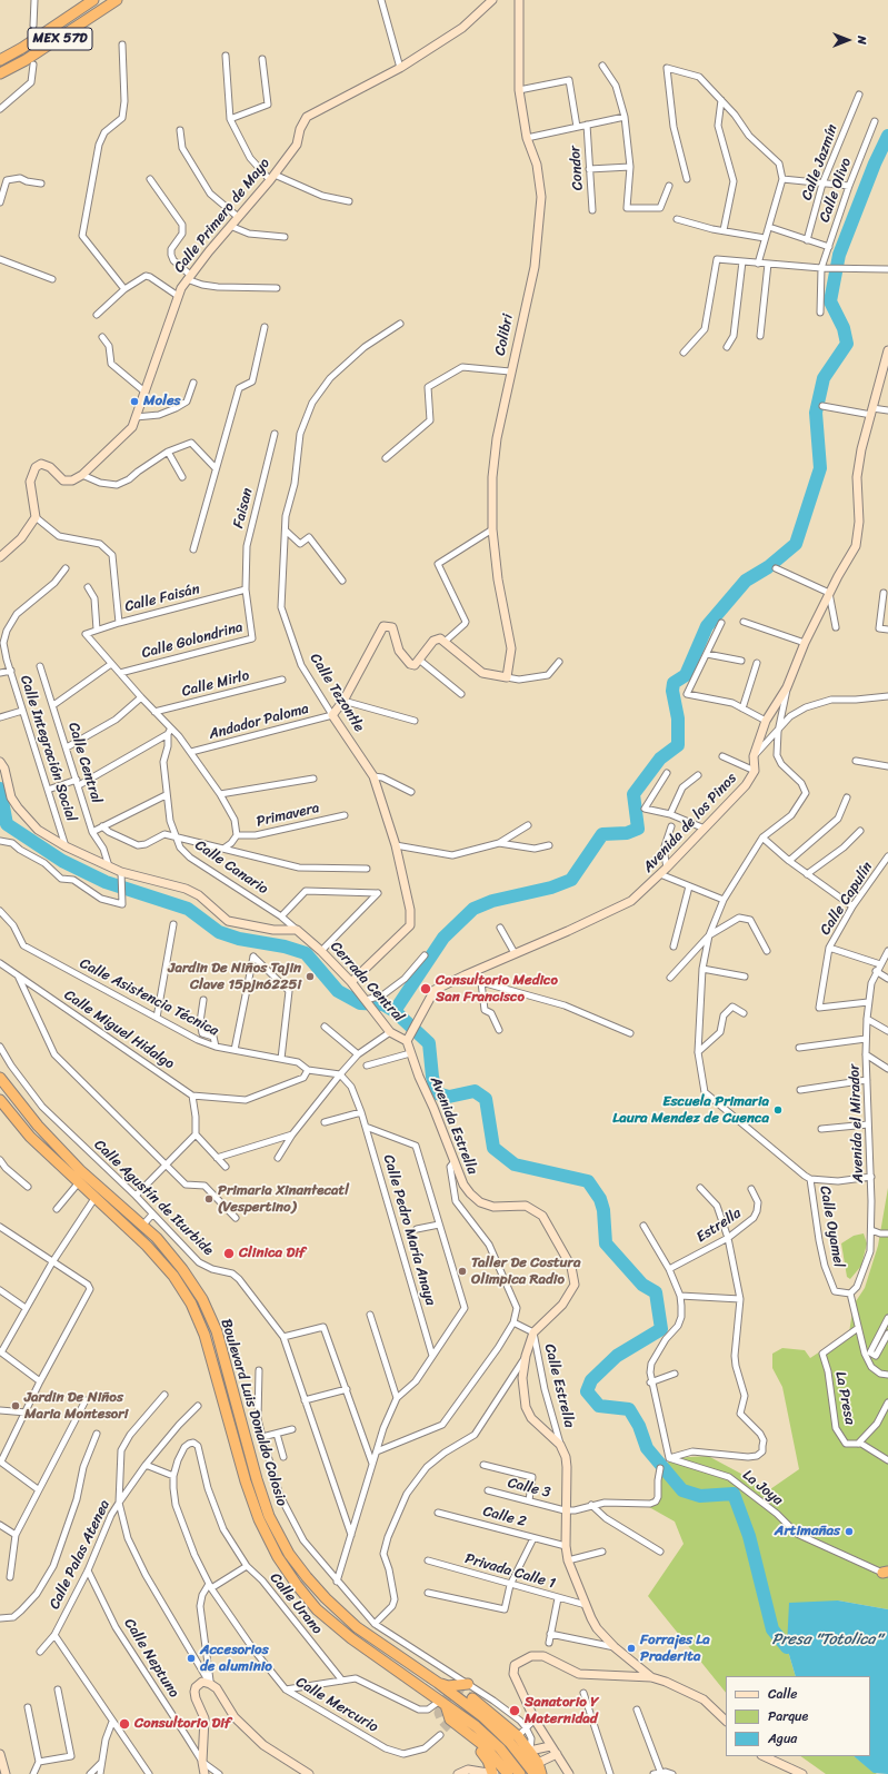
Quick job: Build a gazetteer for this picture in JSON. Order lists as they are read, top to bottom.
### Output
{
  "streets": {
    "highway": ["MEX 57D", "Boulevard Luis Donaldo Colosio"],
    "street": [
      "Calle Jazmín",
      "Condor",
      "Calle Olivo",
      "Calle Primero de Mayo",
      "Colibri",
      "Faisan",
      "Calle Faisán",
      "Calle Golondrina",
      "Calle Mirlo",
      "Calle Tezontle",
      "Andador Paloma",
      "Calle Integración Social",
      "Calle Central",
      "Primavera",
      "Avenida de los Pinos",
      "Calle Canario",
      "Calle Capulín",
      "Cerrada Central",
      "Calle Asistencia Técnica",
      "Calle Miguel Hidalgo",
      "Avenida el Mirador",
      "Avenida Estrella",
      "Calle Agustín de Iturbide",
      "Estrella",
      "Calle Oyamel",
      "Calle Pedro María Anaya",
      "Calle Estrella",
      "La Presa",
      "Calle 3",
      "La Joya",
      "Calle 2",
      "Calle Palas Atenea",
      "Privada Calle 1",
      "Calle Urano",
      "Calle Neptuno",
      "Calle Mercurio"
    ]
  },
  "crossings": [
    ["Faisan", "Calle Faisán"],
    ["Faisan", "Calle Golondrina"],
    ["Calle Faisán", "Calle Golondrina"],
    ["Calle Tezontle", "Andador Paloma"],
    ["Calle Tezontle", "Cerrada Central"],
    ["Avenida de los Pinos", "Cerrada Central"],
    ["Avenida de los Pinos", "Avenida Estrella"],
    ["Calle Canario", "Cerrada Central"],
    ["Calle Capulín", "Avenida el Mirador"],
    ["Cerrada Central", "Avenida Estrella"],
    ["Calle Asistencia Técnica", "Calle Pedro María Anaya"],
    ["Avenida el Mirador", "Calle Oyamel"],
    ["Avenida Estrella", "Calle Estrella"],
    ["Calle Palas Atenea", "Calle Neptuno"],
    ["Calle Urano", "Calle Mercurio"]
  ],
  "water": ["Presa \"Totolica\""],
  "places": [
    "Moles",
    "Jardin De Niños Tajin Clave 15pjn6225i",
    "Consultorio Medico San Francisco",
    "Escuela Primaria Laura Mendez de Cuenca",
    "Primaria Xinantecatl (Vespertino)",
    "Clinica Dif",
    "Taller De Costura Olimpica Radio",
    "Jardin De Niños Maria Montesori",
    "Artimañas",
    "Forrajes La Praderita",
    "Accesorios de aluminio",
    "Sanatorio Y Maternidad",
    "Consultorio Dif"
  ],
  "legend": ["Calle", "Parque", "Agua"],
  "north": "right"
}
